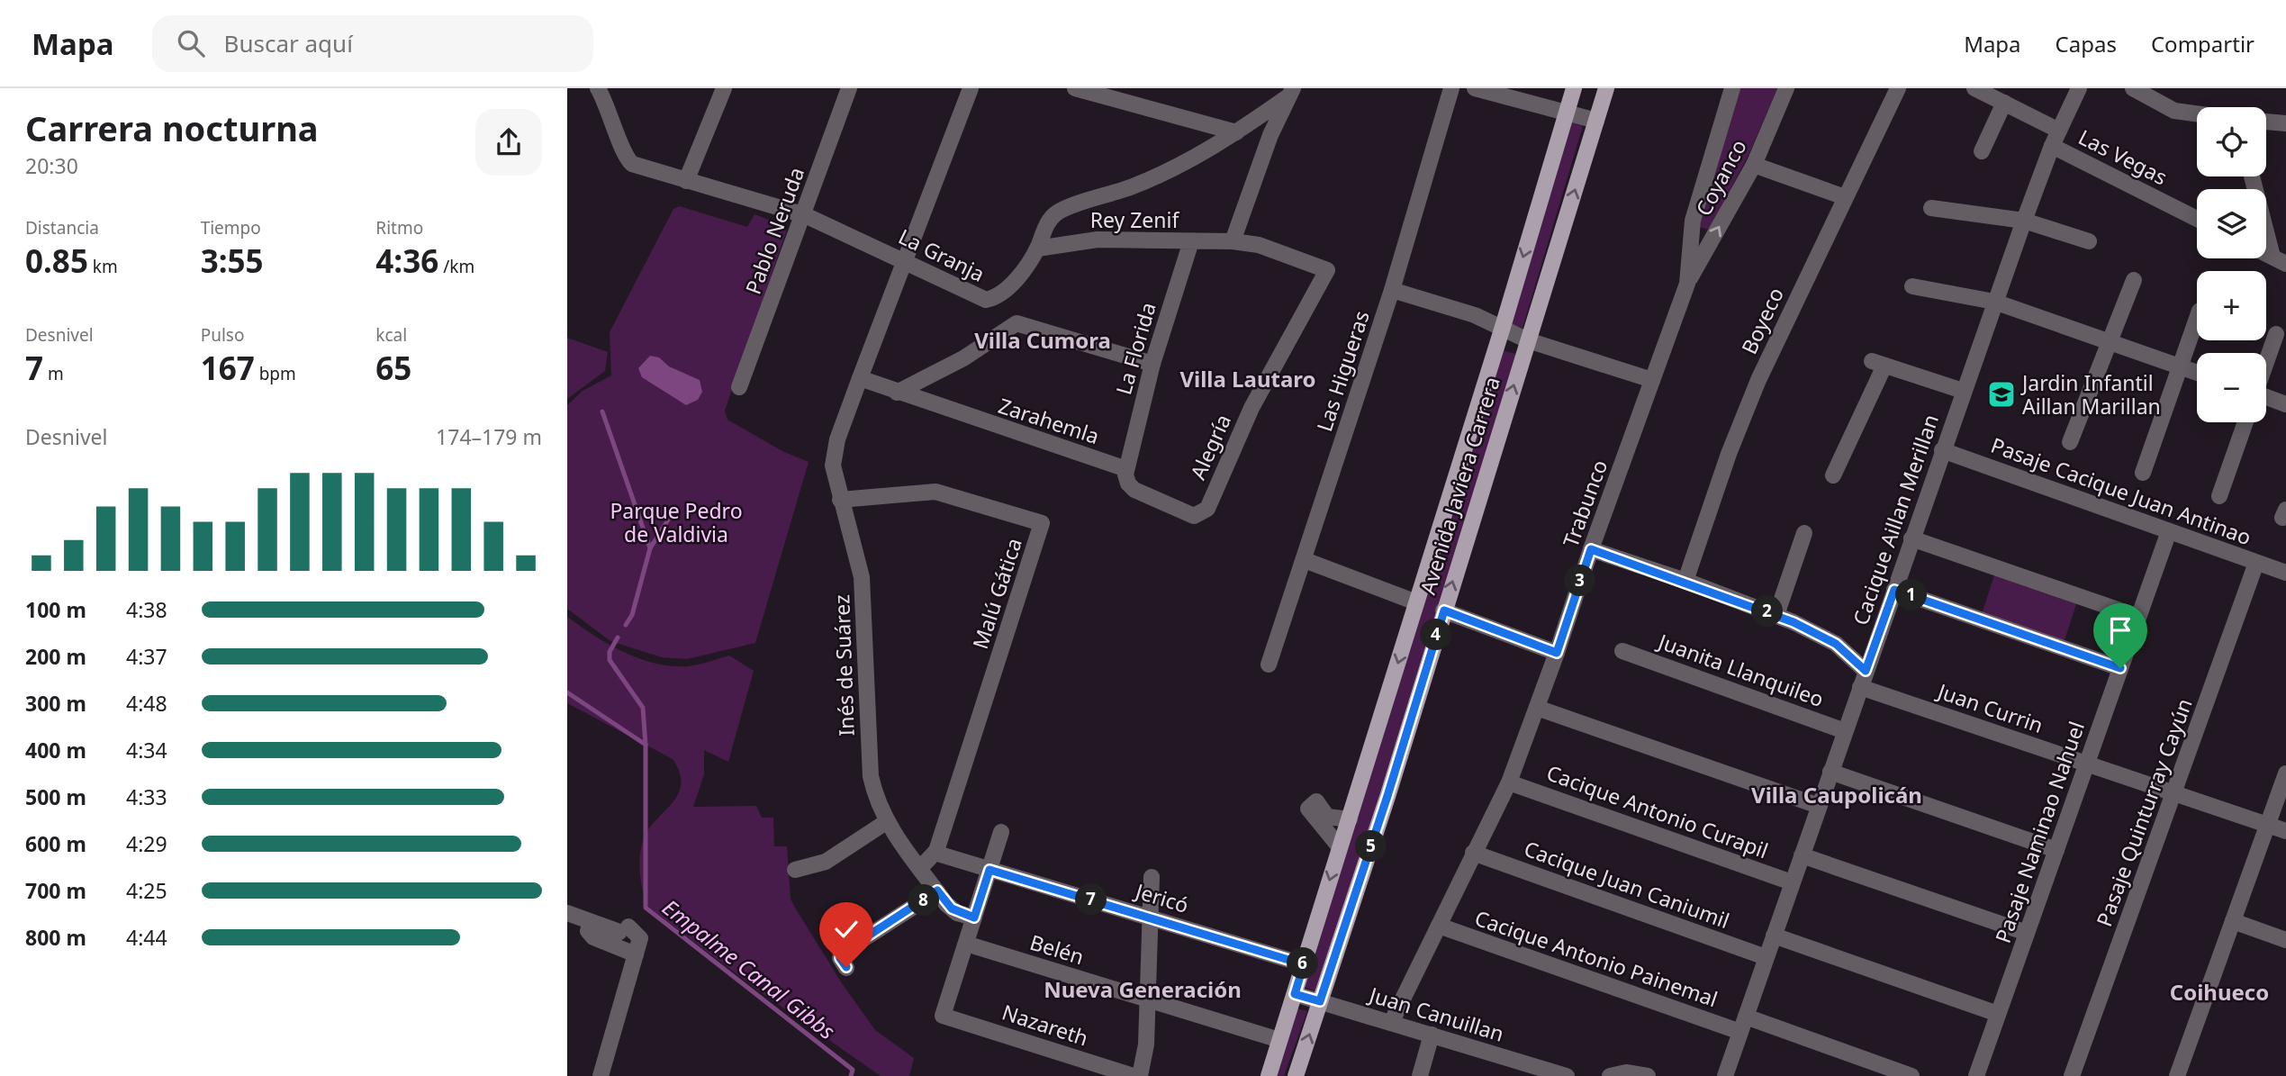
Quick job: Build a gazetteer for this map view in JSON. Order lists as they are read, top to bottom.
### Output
{
  "streets": {
    "main road": ["Avenida Javiera Carrera"],
    "street": [
      "Las Vegas",
      "Coyanco",
      "Rey Zenif",
      "Pablo Neruda",
      "La Granja",
      "Boyeco",
      "La Florida",
      "Las Higueras",
      "Zarahemla",
      "Alegría",
      "Pasaje Cacique Juan Antinao",
      "Trabunco",
      "Cacique Aillan Merillan",
      "Malú Gática",
      "Inés de Suárez",
      "Juanita Llanquileo",
      "Juan Currin",
      "Cacique Antonio Curapil",
      "Pasaje Quinturray Cayún",
      "Pasaje Naminao Nahuel",
      "Cacique Juan Caniumil",
      "Jericó",
      "Belén",
      "Cacique Antonio Painemal",
      "Juan Canuillan",
      "Nazareth"
    ]
  },
  "crossings": [
    ["Las Vegas", "Cacique Aillan Merillan"],
    ["Coyanco", "Trabunco"],
    ["Rey Zenif", "La Granja"],
    ["Rey Zenif", "La Florida"],
    ["Rey Zenif", "Alegría"],
    ["Pablo Neruda", "La Granja"],
    ["La Granja", "Inés de Suárez"],
    ["La Florida", "Zarahemla"],
    ["La Florida", "Alegría"],
    ["Zarahemla", "Alegría"],
    ["Zarahemla", "Inés de Suárez"],
    ["Avenida Javiera Carrera", "Jericó"],
    ["Avenida Javiera Carrera", "Belén"],
    ["Avenida Javiera Carrera", "Juan Canuillan"],
    ["Pasaje Cacique Juan Antinao", "Cacique Aillan Merillan"],
    ["Pasaje Cacique Juan Antinao", "Pasaje Quinturray Cayún"],
    ["Pasaje Cacique Juan Antinao", "Pasaje Naminao Nahuel"],
    ["Trabunco", "Cacique Antonio Curapil"],
    ["Trabunco", "Cacique Juan Caniumil"],
    ["Trabunco", "Cacique Antonio Painemal"],
    ["Trabunco", "Juan Canuillan"],
    ["Cacique Aillan Merillan", "Juanita Llanquileo"],
    ["Cacique Aillan Merillan", "Juan Currin"],
    ["Cacique Aillan Merillan", "Cacique Antonio Curapil"],
    ["Cacique Aillan Merillan", "Cacique Juan Caniumil"],
    ["Cacique Aillan Merillan", "Cacique Antonio Painemal"],
    ["Malú Gática", "Inés de Suárez"],
    ["Malú Gática", "Jericó"],
    ["Juan Currin", "Pasaje Quinturray Cayún"],
    ["Juan Currin", "Pasaje Naminao Nahuel"],
    ["Belén", "Nazareth"]
  ],
  "one_way": ["Coyanco"],
  "districts": [
    "Villa Cumora",
    "Villa Lautaro",
    "Villa Caupolicán",
    "Nueva Generación",
    "Coihueco"
  ],
  "water": ["Empalme Canal Gibbs"],
  "parks": ["Parque Pedro de Valdivia"],
  "places": {
    "school or university": ["Jardin Infantil Aillan Marillan"]
  },
  "page": {
    "header": "Mapa",
    "search": "Buscar aquí",
    "nav": ["Mapa", "Capas", "Compartir"],
    "heading": ["Carrera nocturna", "20:30"],
    "map_buttons": ["+", "−"],
    "stats": [
      ["Distancia", "0.85 km"],
      ["Tiempo", "3:55"],
      ["Ritmo", "4:36 /km"],
      ["Desnivel", "7 m"],
      ["Pulso", "167 bpm"],
      ["kcal", "65"]
    ],
    "chart": ["Desnivel", "174–179 m"],
    "pins": [
      "3",
      "1",
      "2",
      "4",
      "5",
      "7",
      "8",
      "6"
    ],
    "list": [
      {
        "name": "100 m",
        "note": "4:38"
      },
      {
        "name": "200 m",
        "note": "4:37"
      },
      {
        "name": "300 m",
        "note": "4:48"
      },
      {
        "name": "400 m",
        "note": "4:34"
      },
      {
        "name": "500 m",
        "note": "4:33"
      },
      {
        "name": "600 m",
        "note": "4:29"
      },
      {
        "name": "700 m",
        "note": "4:25"
      },
      {
        "name": "800 m",
        "note": "4:44"
      }
    ]
  }
}
